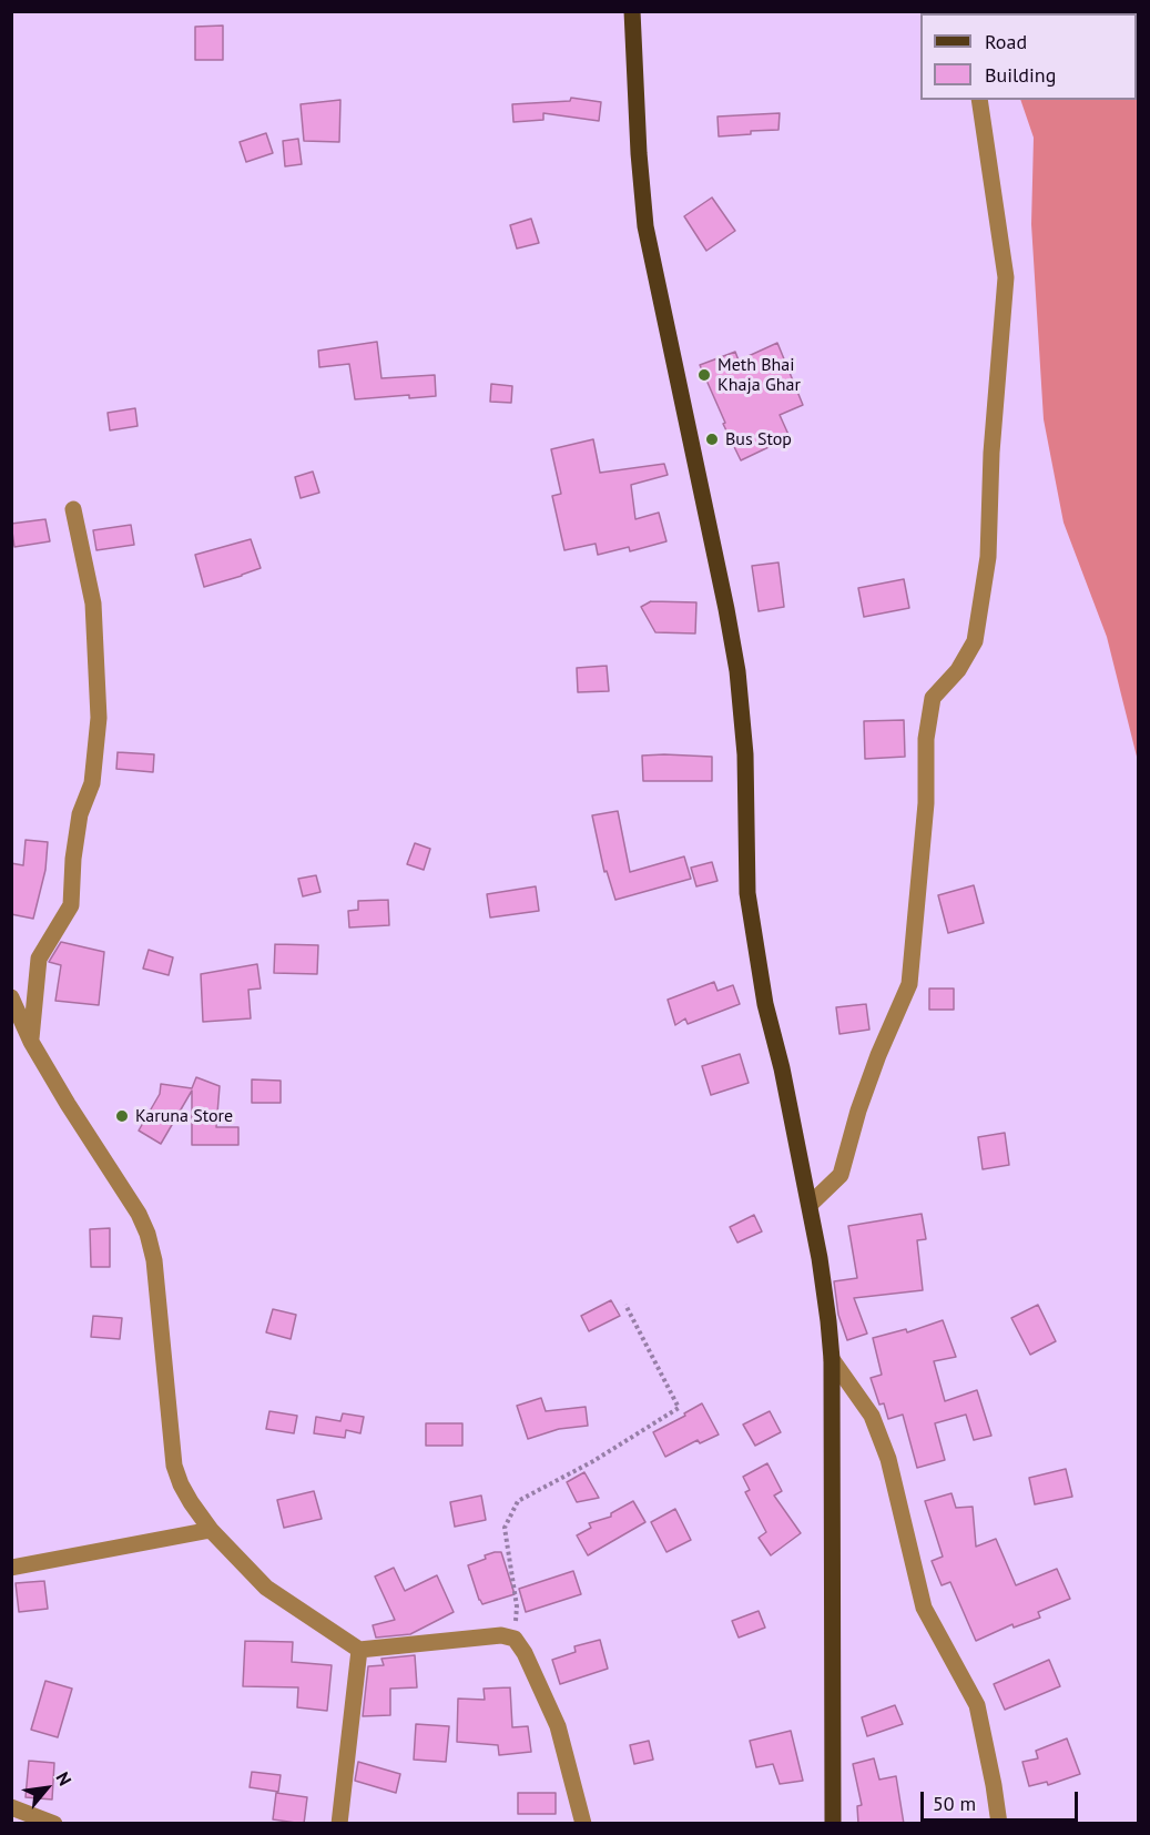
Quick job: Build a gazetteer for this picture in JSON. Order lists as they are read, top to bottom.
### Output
{
  "places": ["Meth Bhai Khaja Ghar", "Bus Stop", "Karuna Store"],
  "legend": ["Road", "Building"],
  "scale_bar": "50 m",
  "north": "top right"
}
